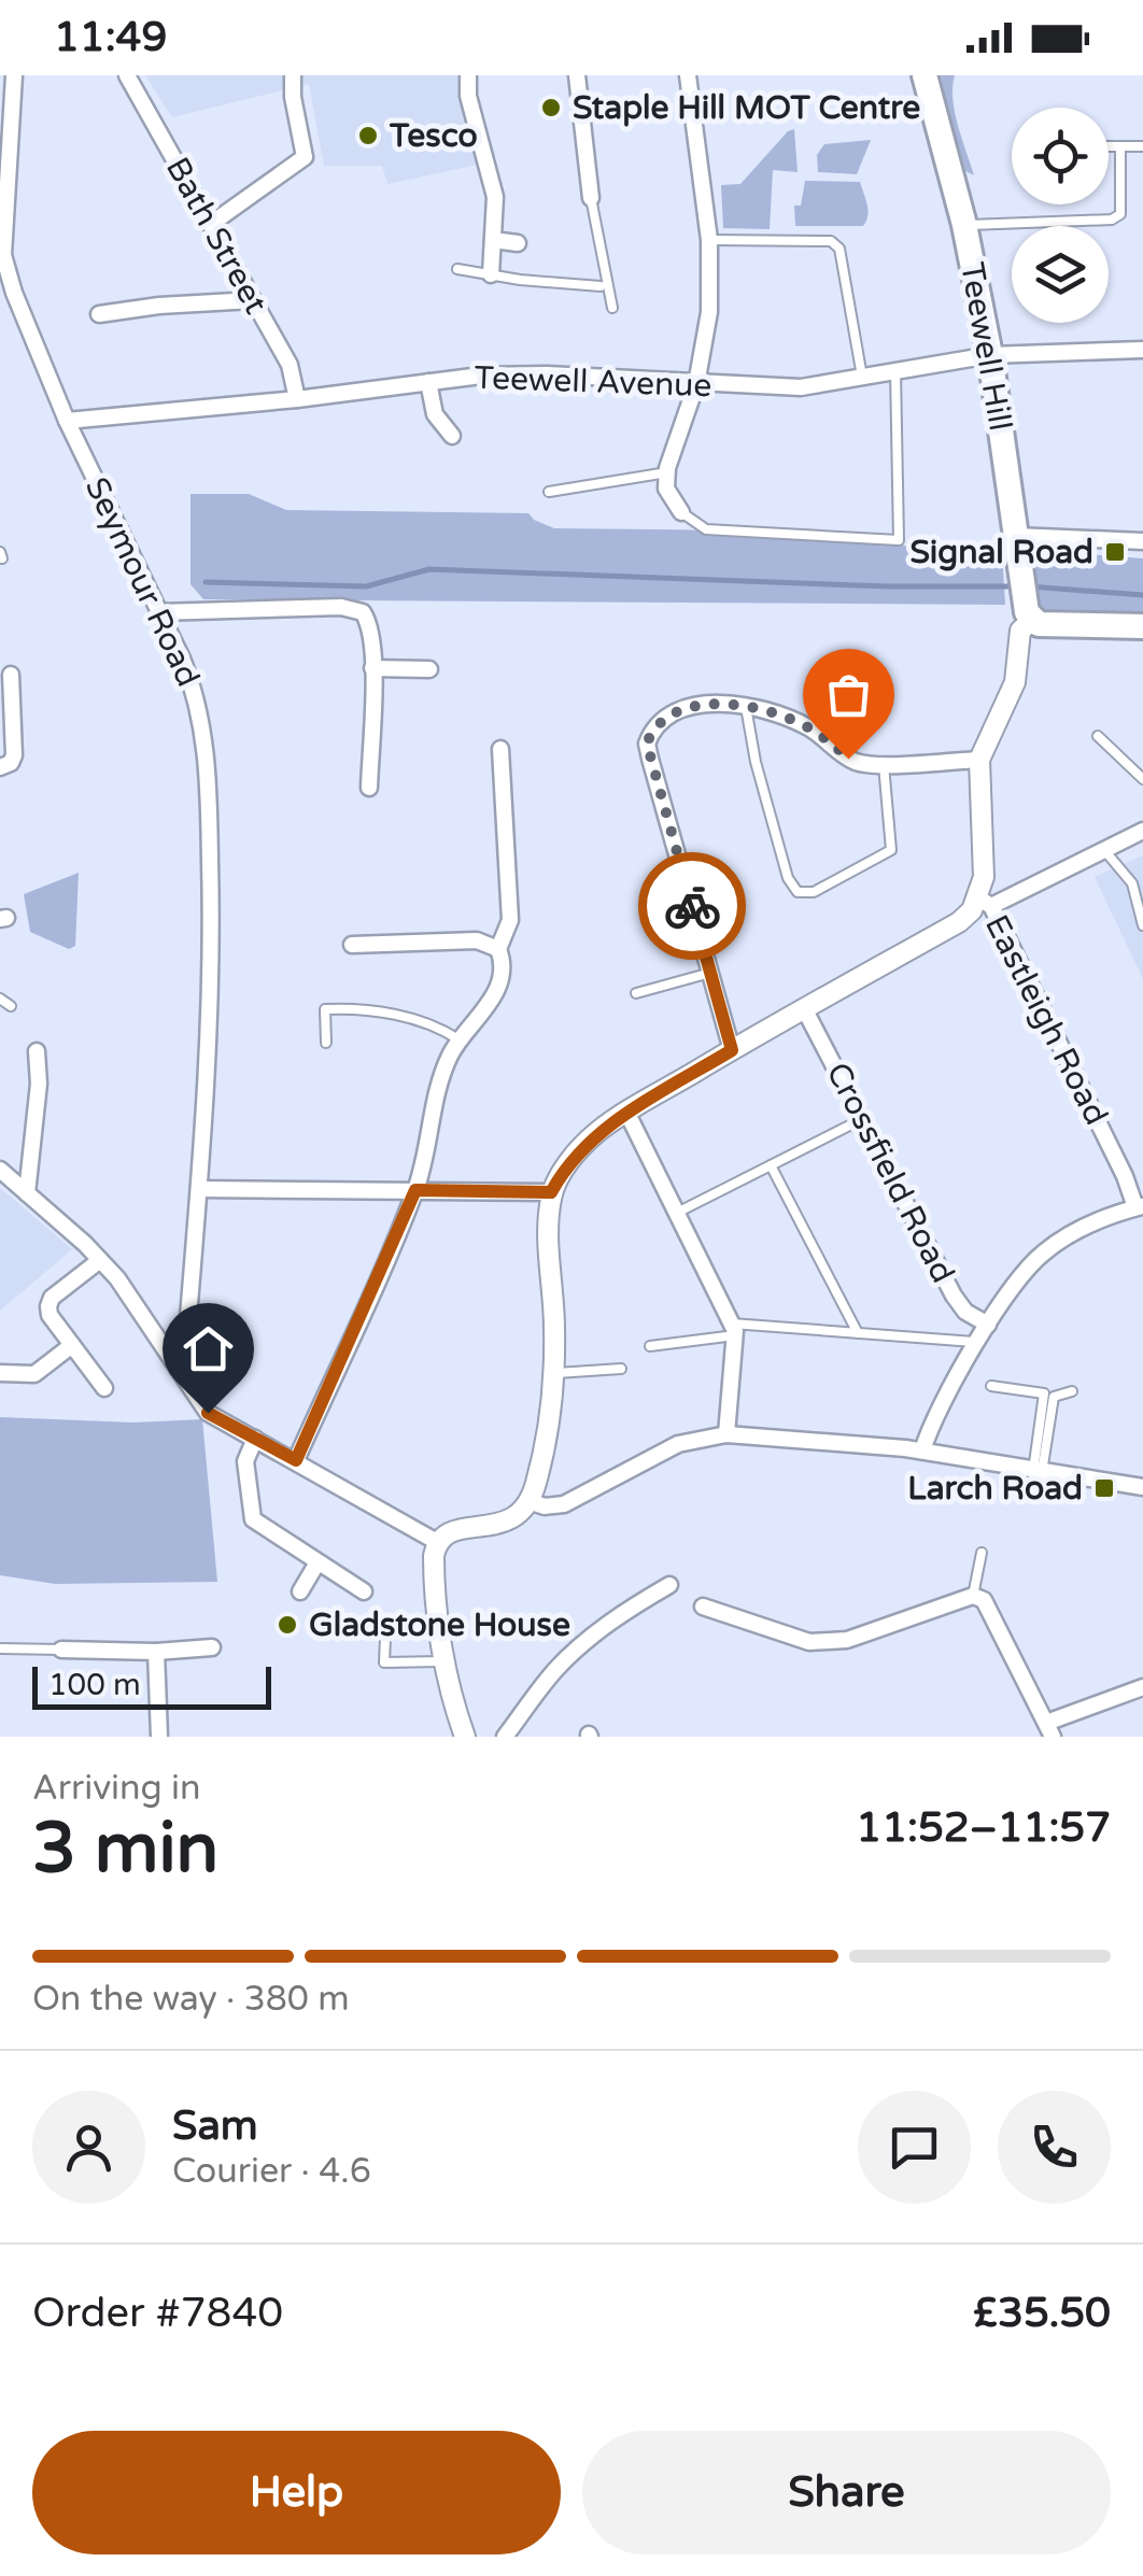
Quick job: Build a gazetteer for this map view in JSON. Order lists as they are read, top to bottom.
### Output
{
  "streets": {
    "main road": ["Teewell Hill"],
    "street": [
      "Bath Street",
      "Teewell Avenue",
      "Seymour Road",
      "Eastleigh Road",
      "Crossfield Road"
    ]
  },
  "crossings": [
    ["Bath Street", "Teewell Avenue"],
    ["Teewell Hill", "Teewell Avenue"],
    ["Teewell Avenue", "Seymour Road"]
  ],
  "places": {
    "other": ["Staple Hill MOT Centre", "Tesco", "Gladstone House"],
    "transit": ["Signal Road", "Larch Road"]
  },
  "scale_bar": "100 m",
  "page": {
    "status": "11:49",
    "scale": "100 m",
    "heading": ["3 min", "Arriving in", "11:52–11:57"],
    "panel": [
      "Sam",
      "Courier · 4.6",
      "Order #7840",
      "£35.50"
    ],
    "bar": "On the way · 380 m",
    "buttons": ["Help", "Share"]
  }
}
